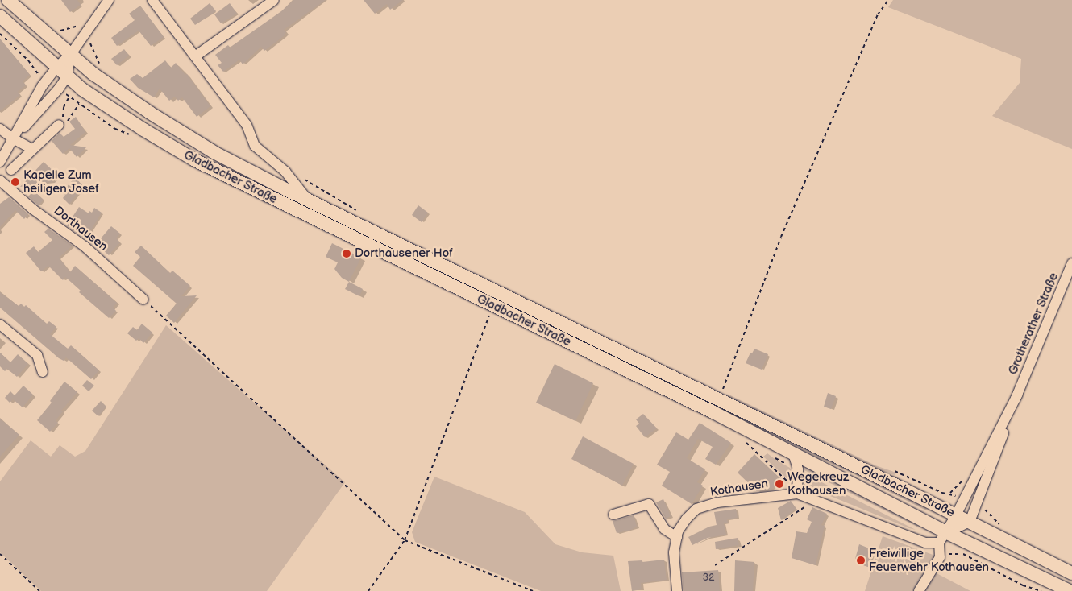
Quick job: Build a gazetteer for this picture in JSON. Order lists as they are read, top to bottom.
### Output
{
  "streets": {
    "main road": ["Gladbacher Straße"],
    "street": ["Dorthausen", "Grotherather Straße", "Kothausen"]
  },
  "crossings": [
    ["Gladbacher Straße", "Grotherather Straße"],
    ["Gladbacher Straße", "Kothausen"],
    ["Grotherather Straße", "Kothausen"]
  ],
  "places": [
    "Kapelle Zum heiligen Josef",
    "Dorthausener Hof",
    "Wegekreuz Kothausen",
    "Freiwillige Feuerwehr Kothausen"
  ],
  "house_numbers": ["32"]
}
